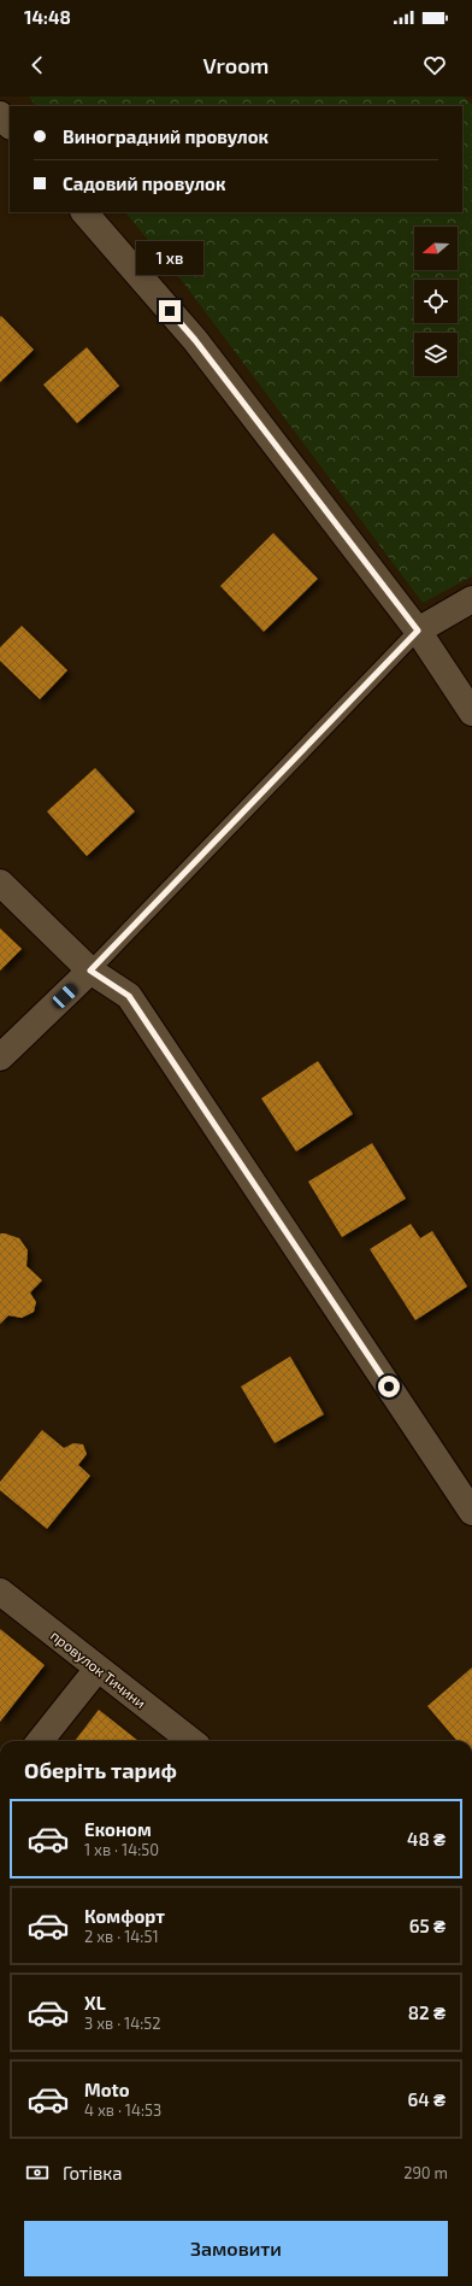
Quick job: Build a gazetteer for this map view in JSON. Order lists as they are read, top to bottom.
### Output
{
  "streets": {
    "street": ["провулок Тичини"]
  },
  "north": "left",
  "page": {
    "status": "14:48",
    "header": "Vroom",
    "banner": ["Виноградний провулок", "Садовий провулок"],
    "bubble": "1 хв",
    "heading": "Оберіть тариф",
    "list": [
      {
        "name": "Економ",
        "note": "1 хв · 14:50",
        "value": "48 ₴"
      },
      {
        "name": "Комфорт",
        "note": "2 хв · 14:51",
        "value": "65 ₴"
      },
      {
        "name": "XL",
        "note": "3 хв · 14:52",
        "value": "82 ₴"
      },
      {
        "name": "Moto",
        "note": "4 хв · 14:53",
        "value": "64 ₴"
      }
    ],
    "pay": ["Готівка", "290 m"],
    "buttons": "Замовити"
  }
}
